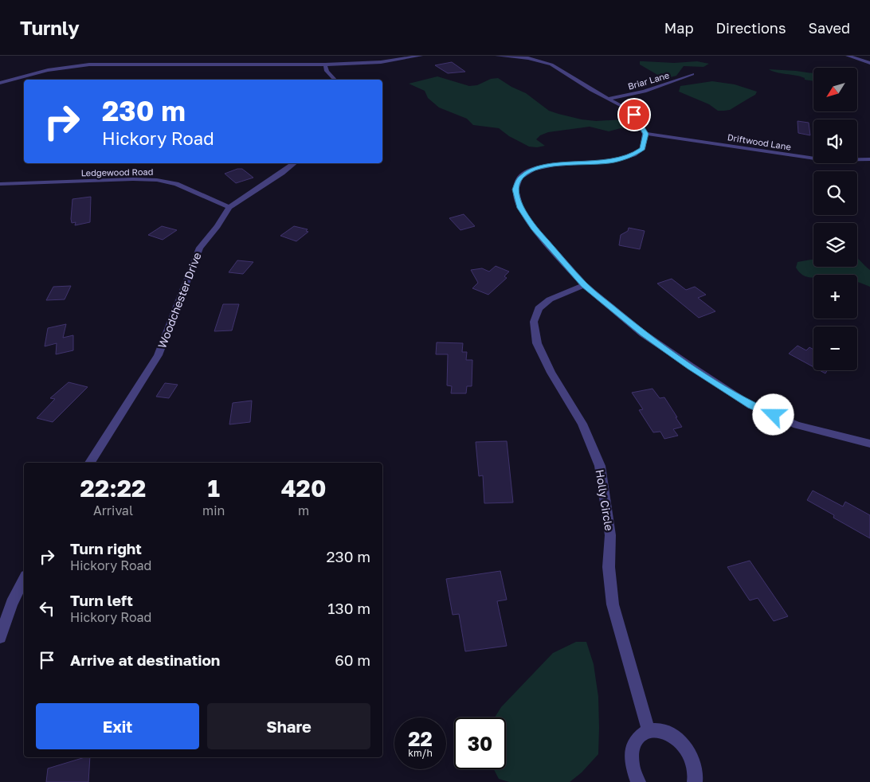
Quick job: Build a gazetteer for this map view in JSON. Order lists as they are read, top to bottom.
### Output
{
  "streets": {
    "street": [
      "Briar Lane",
      "Driftwood Lane",
      "Ledgewood Road",
      "Woodchester Drive",
      "Holly Circle"
    ]
  },
  "crossings": [
    ["Ledgewood Road", "Woodchester Drive"]
  ],
  "north": "bottom left",
  "page": {
    "header": "Turnly",
    "nav": ["Map", "Directions", "Saved"],
    "map_buttons": ["+", "−"],
    "turn": ["230 m", "Hickory Road"],
    "eta": [
      "22:22",
      "Arrival",
      "1",
      "min",
      "420",
      "m"
    ],
    "list": [
      {
        "name": "Turn right",
        "note": "Hickory Road",
        "value": "230 m"
      },
      {
        "name": "Turn left",
        "note": "Hickory Road",
        "value": "130 m"
      },
      {
        "name": "Arrive at destination",
        "value": "60 m"
      }
    ],
    "buttons": ["Exit", "Share"],
    "speed": "22 km/h",
    "limit": "30"
  }
}
